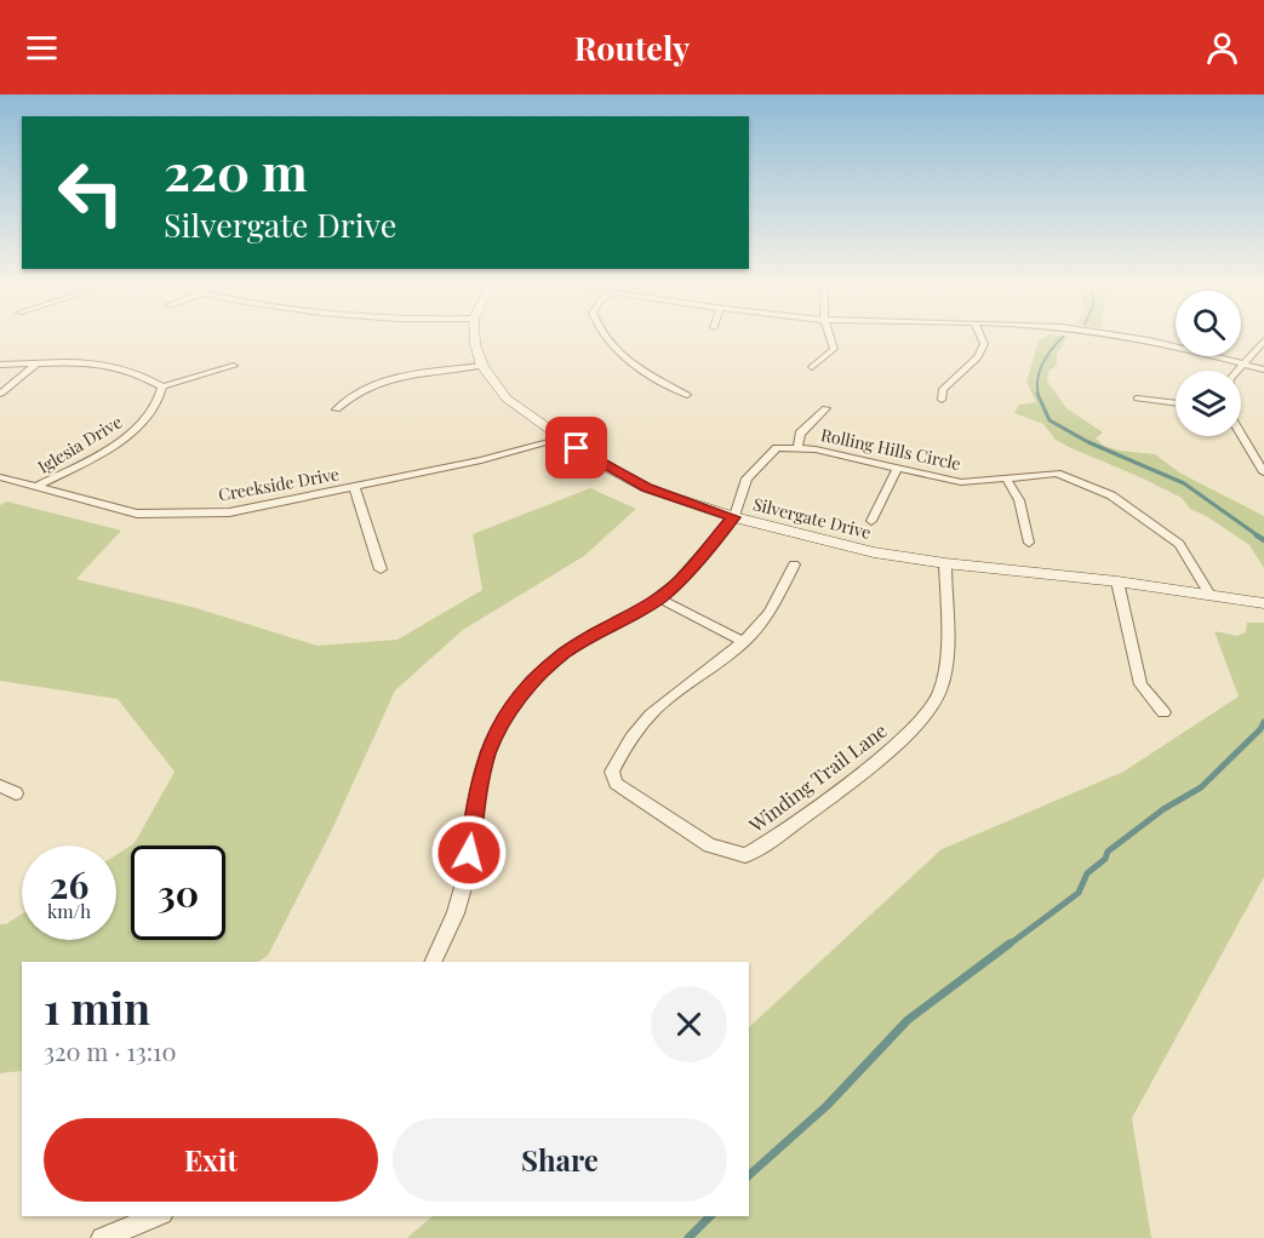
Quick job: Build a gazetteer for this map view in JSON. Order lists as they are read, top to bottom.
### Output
{
  "streets": {
    "street": [
      "Iglesia Drive",
      "Rolling Hills Circle",
      "Creekside Drive",
      "Silvergate Drive",
      "Winding Trail Lane"
    ]
  },
  "crossings": [
    ["Iglesia Drive", "Creekside Drive"],
    ["Rolling Hills Circle", "Silvergate Drive"],
    ["Creekside Drive", "Silvergate Drive"],
    ["Silvergate Drive", "Winding Trail Lane"]
  ],
  "page": {
    "header": "Routely",
    "turn": ["220 m", "Silvergate Drive"],
    "speed": "26 km/h",
    "limit": "30",
    "heading": ["1 min", "320 m · 13:10"],
    "buttons": ["Exit", "Share"]
  }
}
